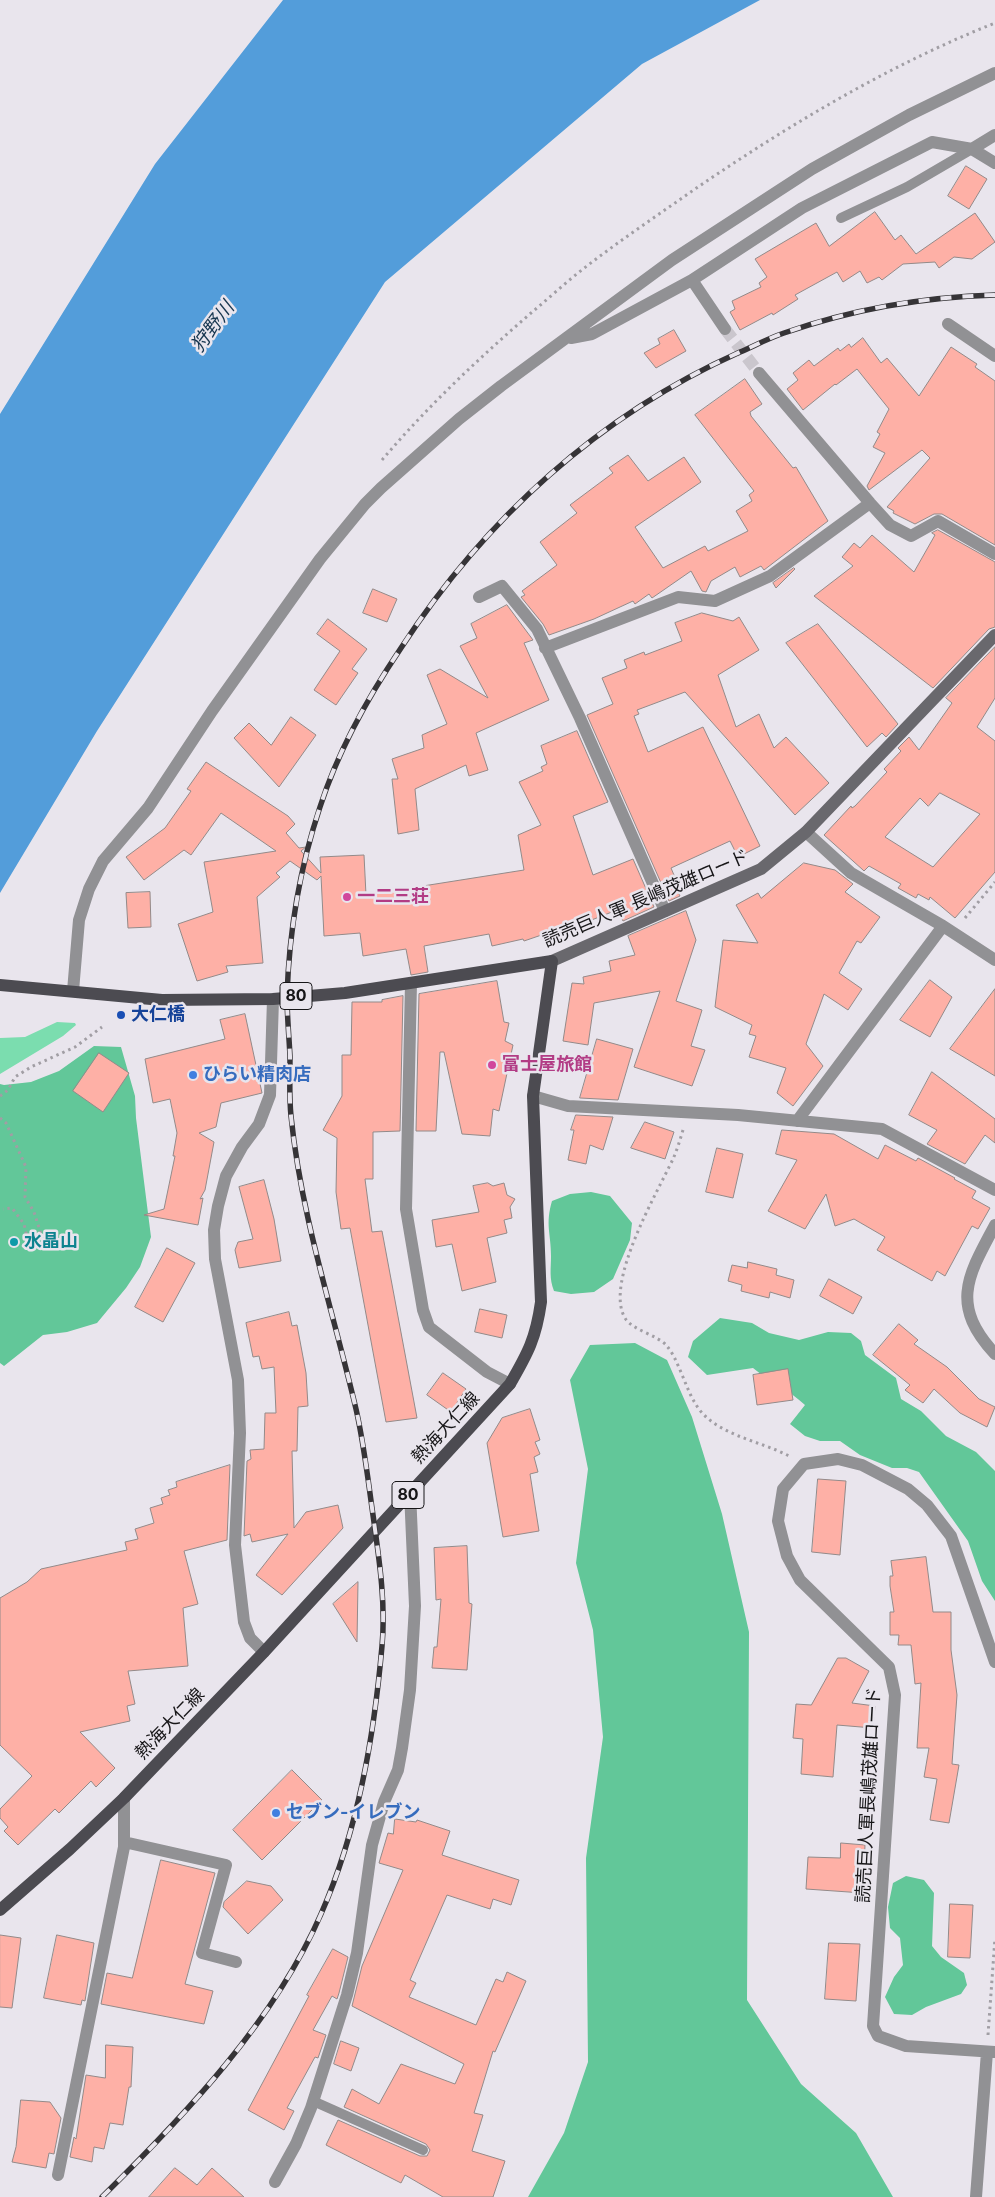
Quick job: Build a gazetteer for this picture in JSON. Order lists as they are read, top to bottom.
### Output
{
  "streets": {
    "main road": ["読売巨人軍 長嶋茂雄ロード", "80", "熱海大仁線"],
    "street": ["読売巨人軍長嶋茂雄ロード"]
  },
  "crossings": [
    ["読売巨人軍 長嶋茂雄ロード", "熱海大仁線"]
  ],
  "water": ["狩野川"],
  "places": [
    "一二三荘",
    "大仁橋",
    "富士屋旅館",
    "ひらい精肉店",
    "水晶山",
    "セブン-イレブン"
  ]
}
